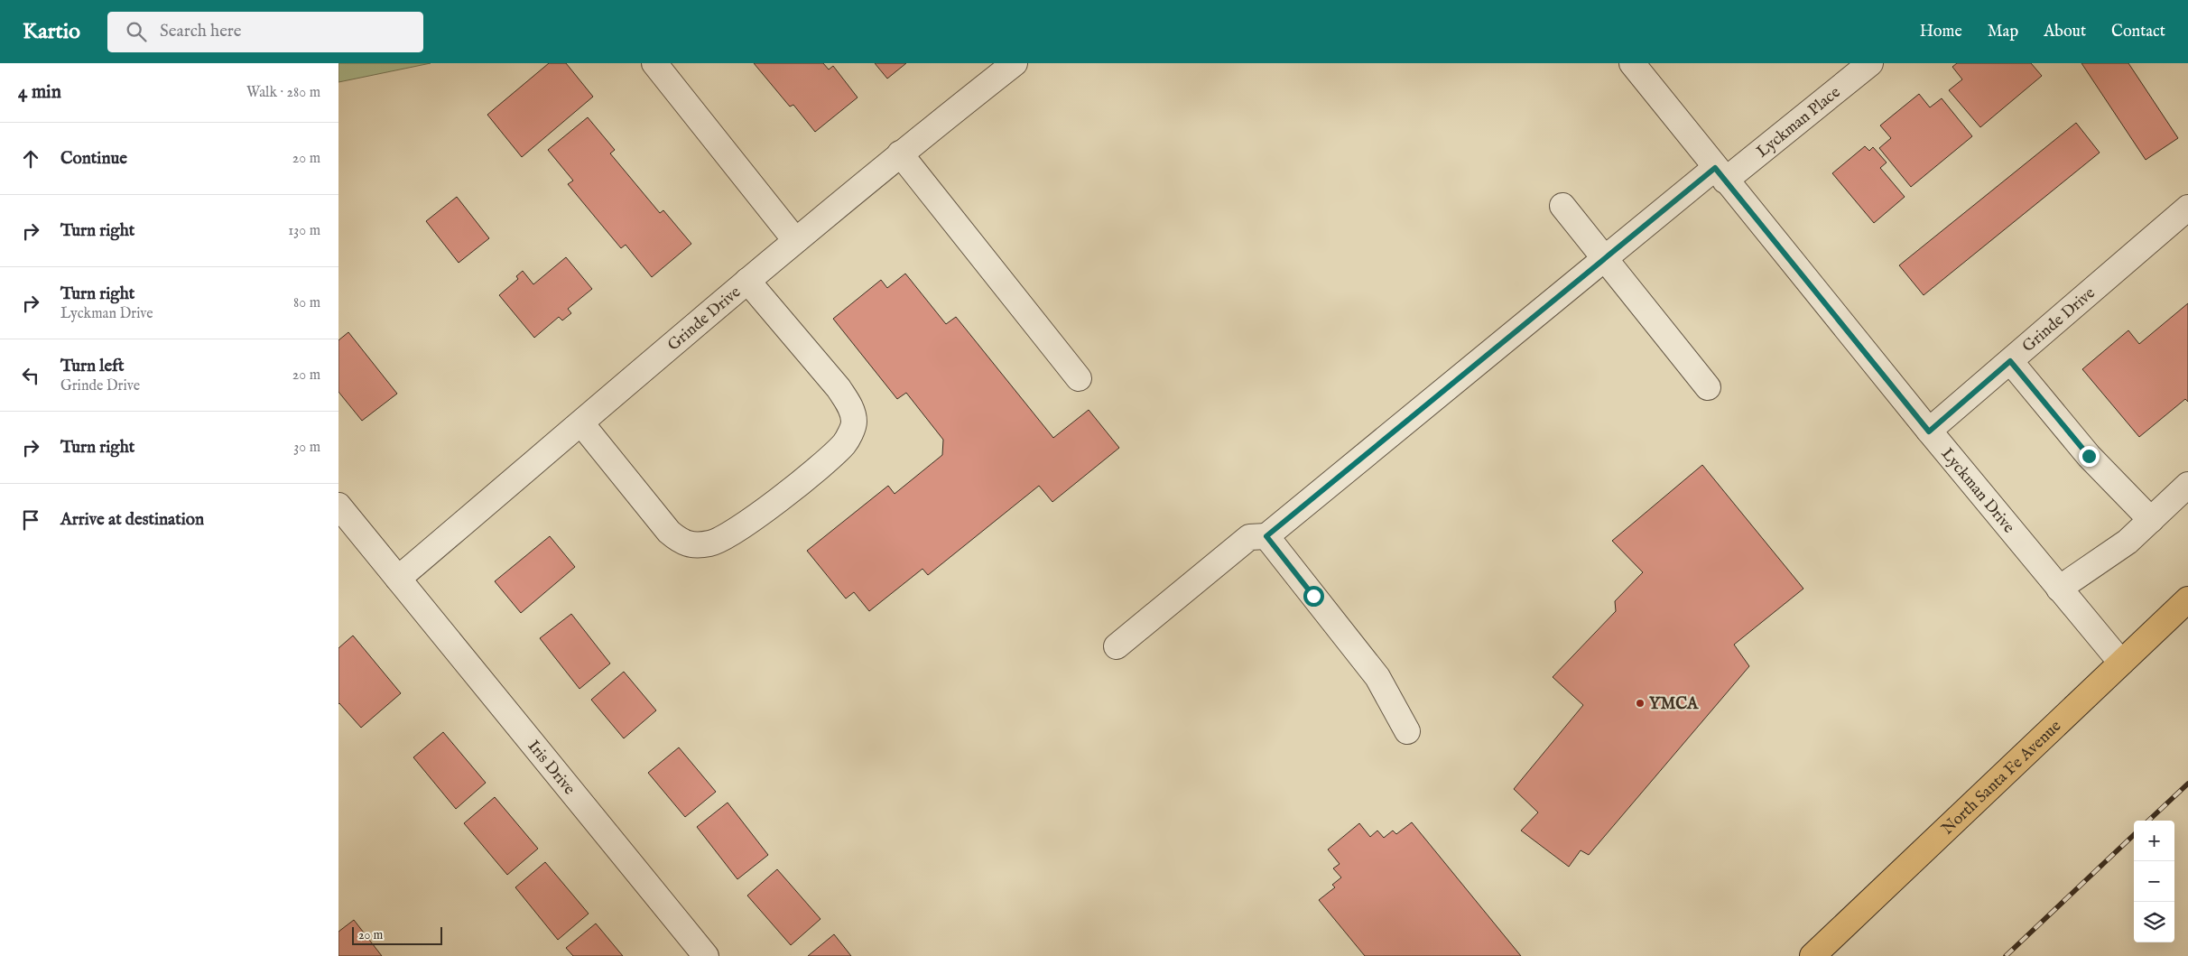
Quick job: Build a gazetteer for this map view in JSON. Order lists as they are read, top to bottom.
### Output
{
  "streets": {
    "main road": ["North Santa Fe Avenue"],
    "street": [
      "Lyckman Place",
      "Grinde Drive",
      "Lyckman Drive",
      "Iris Drive"
    ]
  },
  "crossings": [
    ["Lyckman Place", "Lyckman Drive"],
    ["Grinde Drive", "Lyckman Drive"],
    ["Grinde Drive", "Iris Drive"],
    ["Lyckman Drive", "North Santa Fe Avenue"]
  ],
  "places": ["YMCA"],
  "scale_bar": "20 m",
  "page": {
    "header": "Kartio",
    "search": "Search here",
    "nav": [
      "Home",
      "Map",
      "About",
      "Contact"
    ],
    "heading": ["4 min", "Walk · 280 m"],
    "list": [
      ["Continue", "20 m"],
      ["Turn right", "130 m"],
      ["Turn right", "Lyckman Drive", "80 m"],
      ["Turn left", "Grinde Drive", "20 m"],
      ["Turn right", "30 m"],
      "Arrive at destination"
    ],
    "map_buttons": ["+", "−"],
    "scale": "20 m"
  }
}
